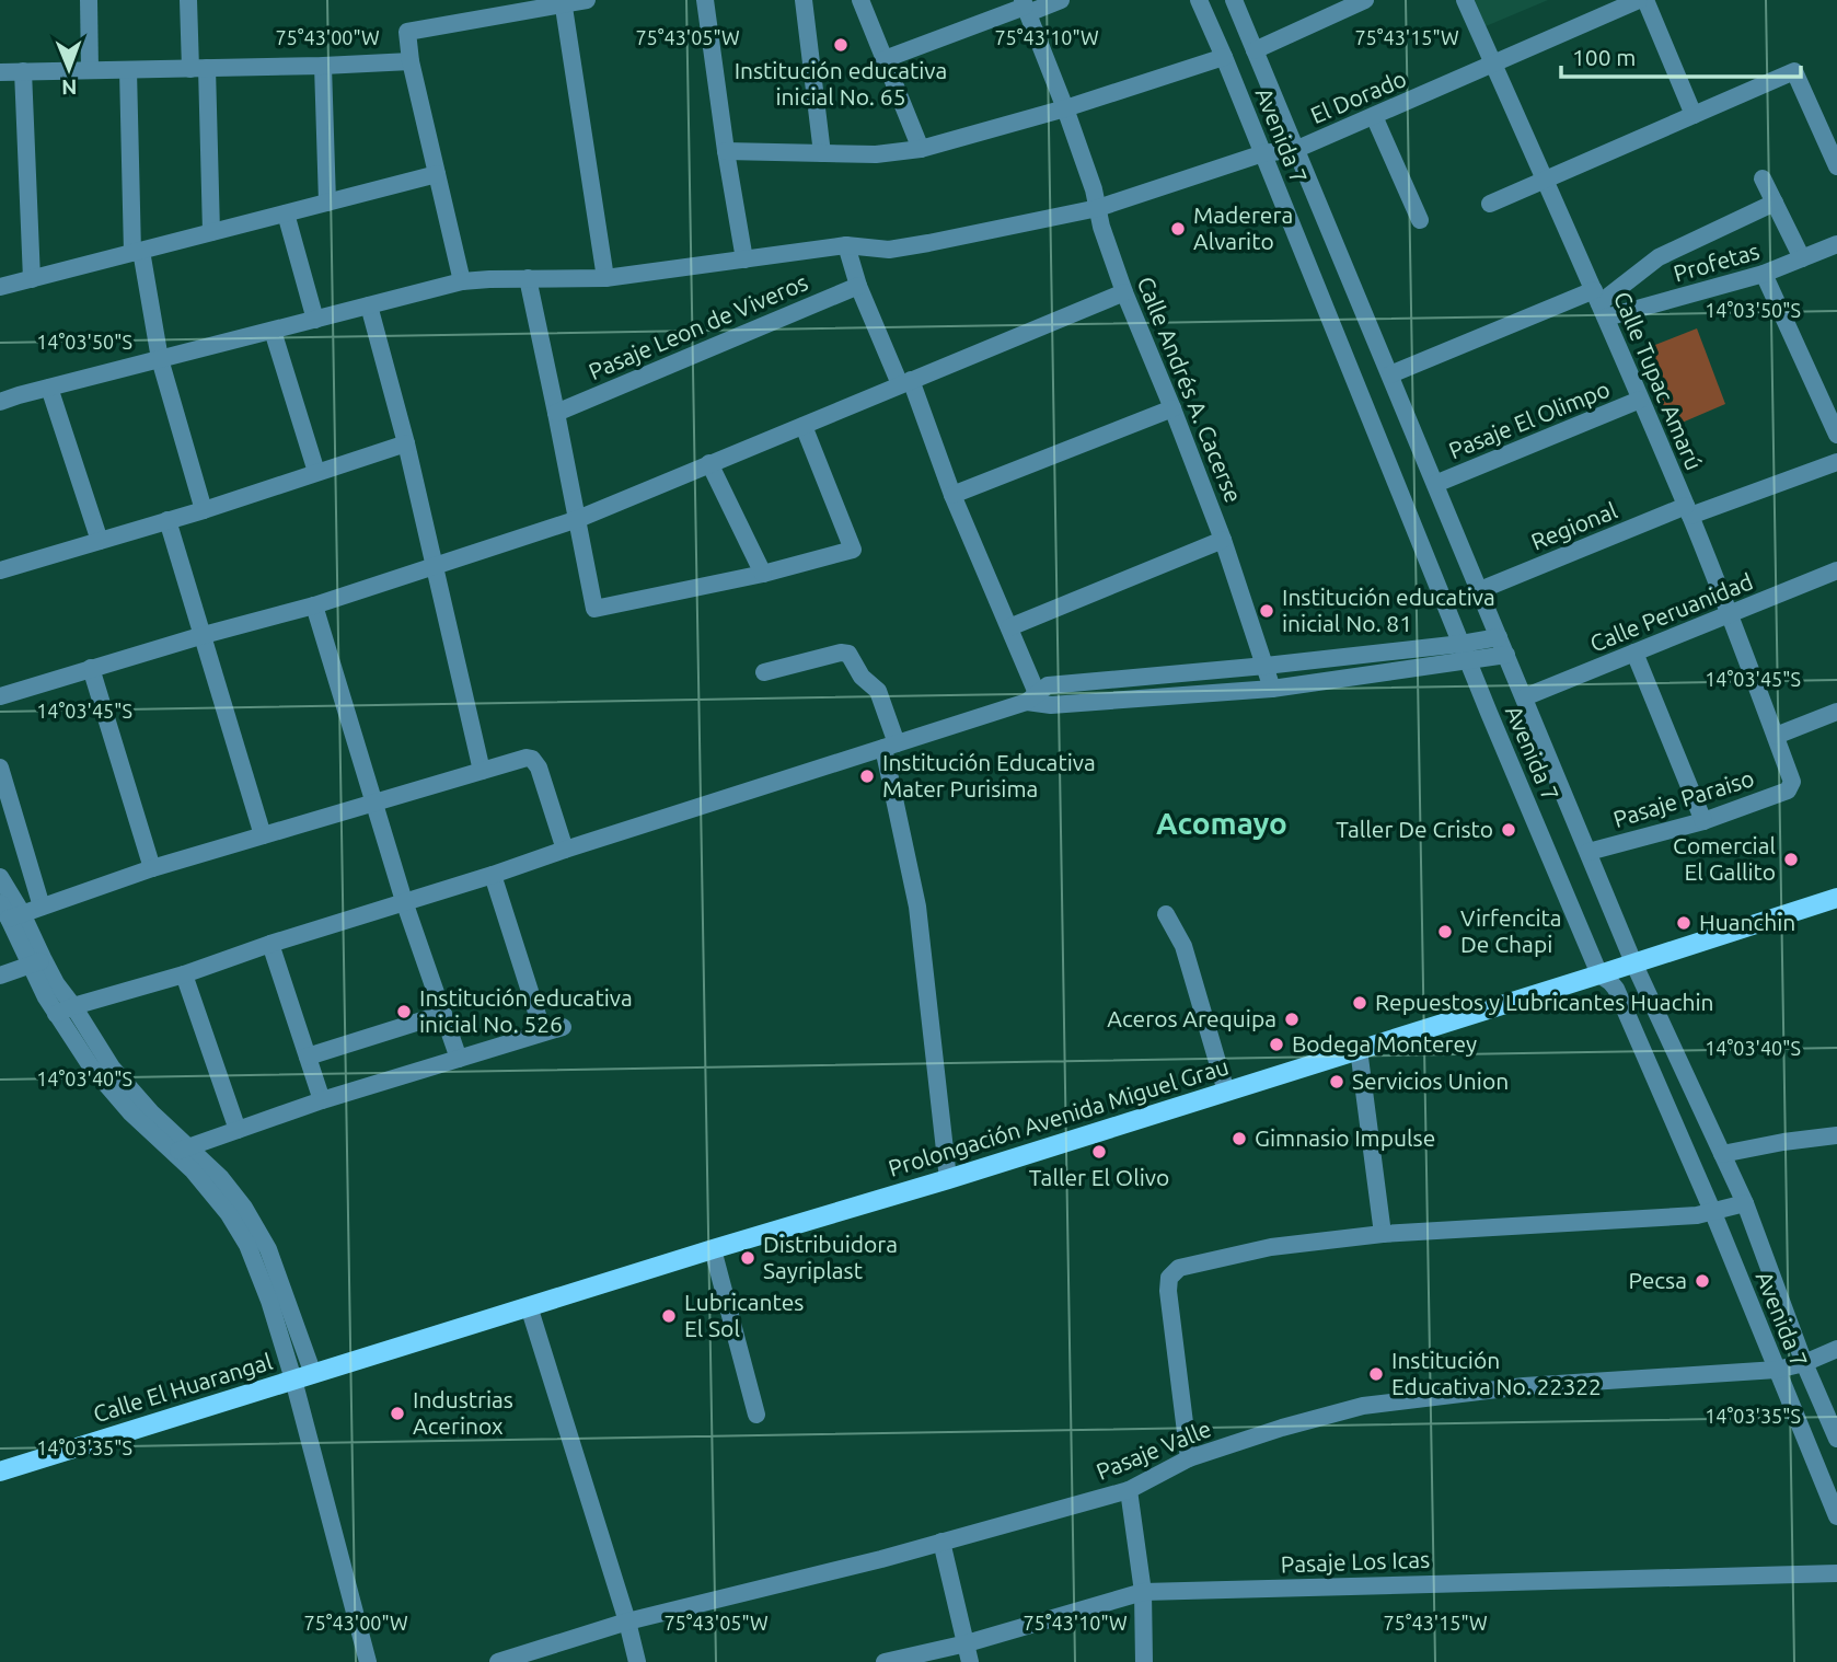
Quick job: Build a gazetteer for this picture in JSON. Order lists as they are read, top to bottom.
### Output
{
  "streets": {
    "main road": ["Prolongación Avenida Miguel Grau", "Calle El Huarangal"],
    "street": [
      "El Dorado",
      "Avenida 7",
      "Profetas",
      "Pasaje Leon de Viveros",
      "Calle Tupac Amarú",
      "Calle Andrés A. Cacerse",
      "Pasaje El Olimpo",
      "Regional",
      "Calle Peruanidad",
      "Pasaje Paraiso",
      "Pasaje Valle",
      "Pasaje Los Icas"
    ]
  },
  "crossings": [
    ["El Dorado", "Avenida 7"],
    ["El Dorado", "Calle Tupac Amarú"],
    ["El Dorado", "Calle Andrés A. Cacerse"],
    ["Avenida 7", "Profetas"],
    ["Avenida 7", "Pasaje El Olimpo"],
    ["Avenida 7", "Regional"],
    ["Avenida 7", "Calle Peruanidad"],
    ["Avenida 7", "Pasaje Paraiso"],
    ["Avenida 7", "Prolongación Avenida Miguel Grau"],
    ["Avenida 7", "Pasaje Valle"],
    ["Profetas", "Calle Tupac Amarú"],
    ["Calle Tupac Amarú", "Pasaje El Olimpo"],
    ["Calle Tupac Amarú", "Regional"],
    ["Calle Tupac Amarú", "Calle Peruanidad"],
    ["Calle Tupac Amarú", "Pasaje Paraiso"],
    ["Prolongación Avenida Miguel Grau", "Calle El Huarangal"]
  ],
  "districts": ["Acomayo"],
  "places": [
    "Institución educativa inicial No. 65",
    "Maderera Alvarito",
    "Institución educativa inicial No. 81",
    "Institución Educativa Mater Purisima",
    "Taller De Cristo",
    "Comercial El Gallito",
    "Huanchin",
    "Virfencita De Chapi",
    "Repuestos y Lubricantes Huachin",
    "Institución educativa inicial No. 526",
    "Aceros Arequipa",
    "Bodega Monterey",
    "Servicios Union",
    "Gimnasio Impulse",
    "Taller El Olivo",
    "Distribuidora Sayriplast",
    "Pecsa",
    "Lubricantes El Sol",
    "Institución Educativa No. 22322",
    "Industrias Acerinox"
  ],
  "scale_bar": "100 m",
  "north": "bottom",
  "coordinates": [
    "75°43'00\"W",
    "75°43'05\"W",
    "75°43'10\"W",
    "75°43'15\"W",
    "14°03'50\"S",
    "14°03'45\"S",
    "14°03'40\"S",
    "14°03'35\"S"
  ]
}
